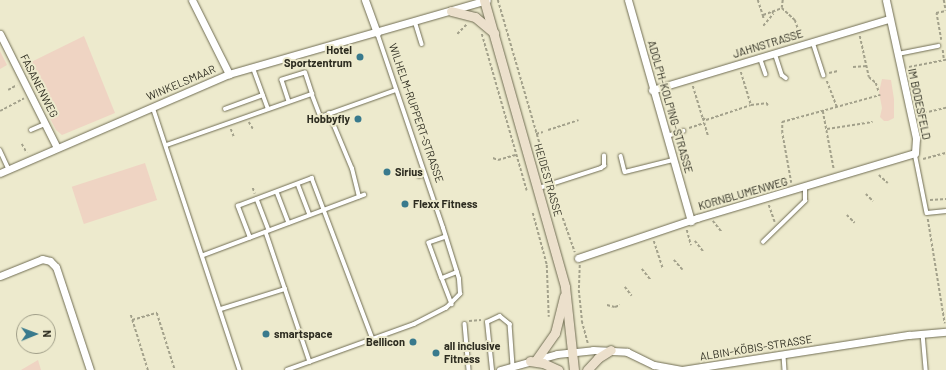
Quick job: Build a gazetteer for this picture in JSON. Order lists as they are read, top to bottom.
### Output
{
  "streets": {
    "main road": ["HEIDESTRASSE"],
    "street": [
      "JAHNSTRASSE",
      "WINKELSMAAR",
      "FASANENWEG",
      "IM BODESFELD",
      "ADOLPH-KOLPING-STRASSE",
      "WILHELM-RUPPERT-STRASSE",
      "KORNBLUMENWEG",
      "ALBIN-KÖBIS-STRASSE"
    ]
  },
  "crossings": [
    ["JAHNSTRASSE", "IM BODESFELD"],
    ["JAHNSTRASSE", "ADOLPH-KOLPING-STRASSE"],
    ["WINKELSMAAR", "FASANENWEG"],
    ["WINKELSMAAR", "WILHELM-RUPPERT-STRASSE"],
    ["IM BODESFELD", "KORNBLUMENWEG"],
    ["ADOLPH-KOLPING-STRASSE", "KORNBLUMENWEG"],
    ["WILHELM-RUPPERT-STRASSE", "HEIDESTRASSE"],
    ["HEIDESTRASSE", "ALBIN-KÖBIS-STRASSE"]
  ],
  "places": [
    "Hotel Sportzentrum",
    "Hobbyfly",
    "Sirius",
    "Flexx Fitness",
    "smartspace",
    "Bellicon",
    "all inclusive Fitness"
  ],
  "north": "right"
}
